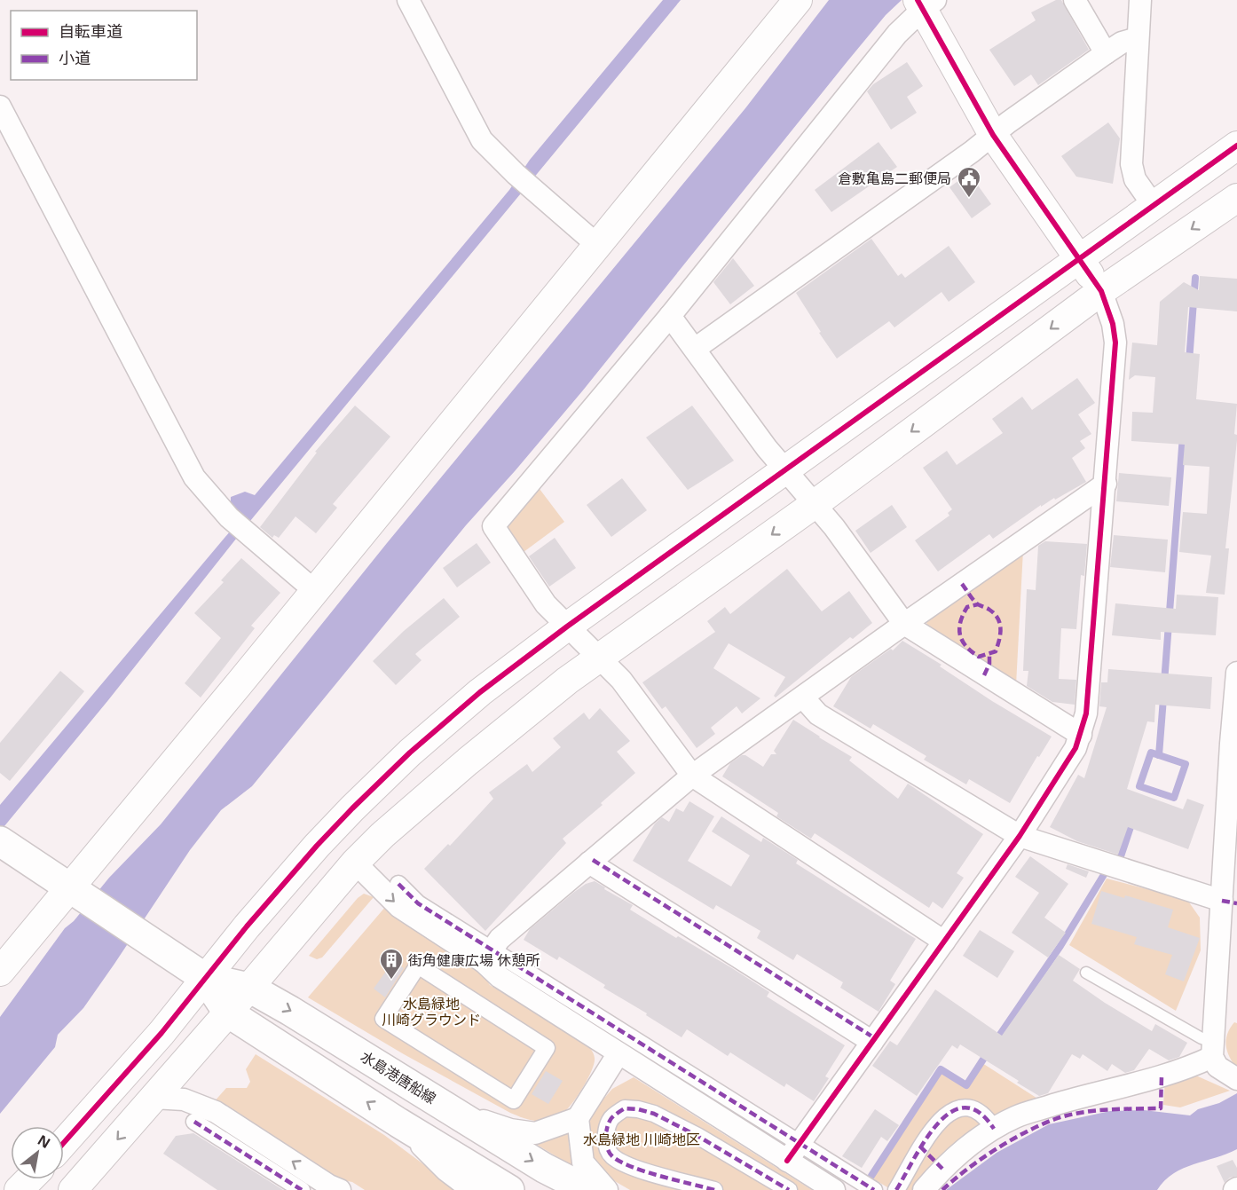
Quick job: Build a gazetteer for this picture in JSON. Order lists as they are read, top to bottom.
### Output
{
  "streets": {
    "main road": ["水島港唐船線"]
  },
  "parks": ["水島緑地 川崎グラウンド", "水島緑地 川崎地区"],
  "places": {
    "public building": ["倉敷亀島二郵便局"],
    "building": ["街角健康広場 休憩所"]
  },
  "legend": ["自転車道", "小道"],
  "north": "top right"
}
